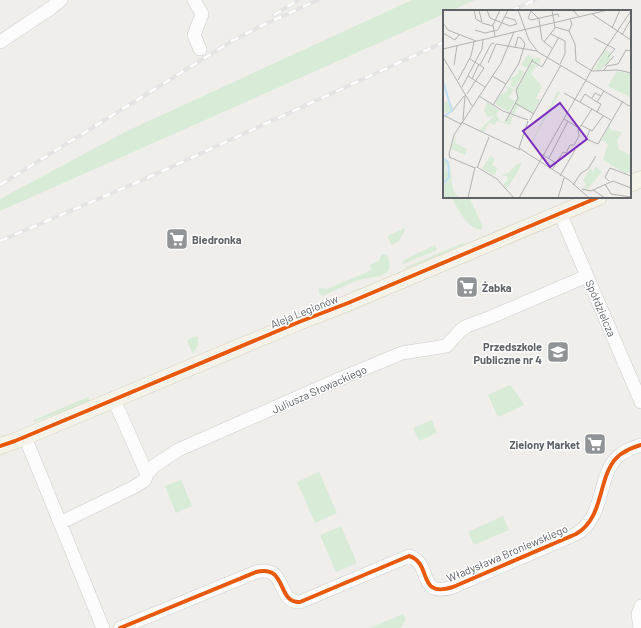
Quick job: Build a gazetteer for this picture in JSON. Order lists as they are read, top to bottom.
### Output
{
  "streets": {
    "main road": ["Aleja Legionów"],
    "street": ["Spółdzielcza", "Juliusza Słowackiego", "Władysława Broniewskiego"]
  },
  "crossings": [
    ["Spółdzielcza", "Aleja Legionów"],
    ["Spółdzielcza", "Juliusza Słowackiego"]
  ],
  "places": {
    "supermarket": ["Biedronka", "Żabka", "Zielony Market"],
    "school or university": ["Przedszkole Publiczne nr 4"]
  }
}
